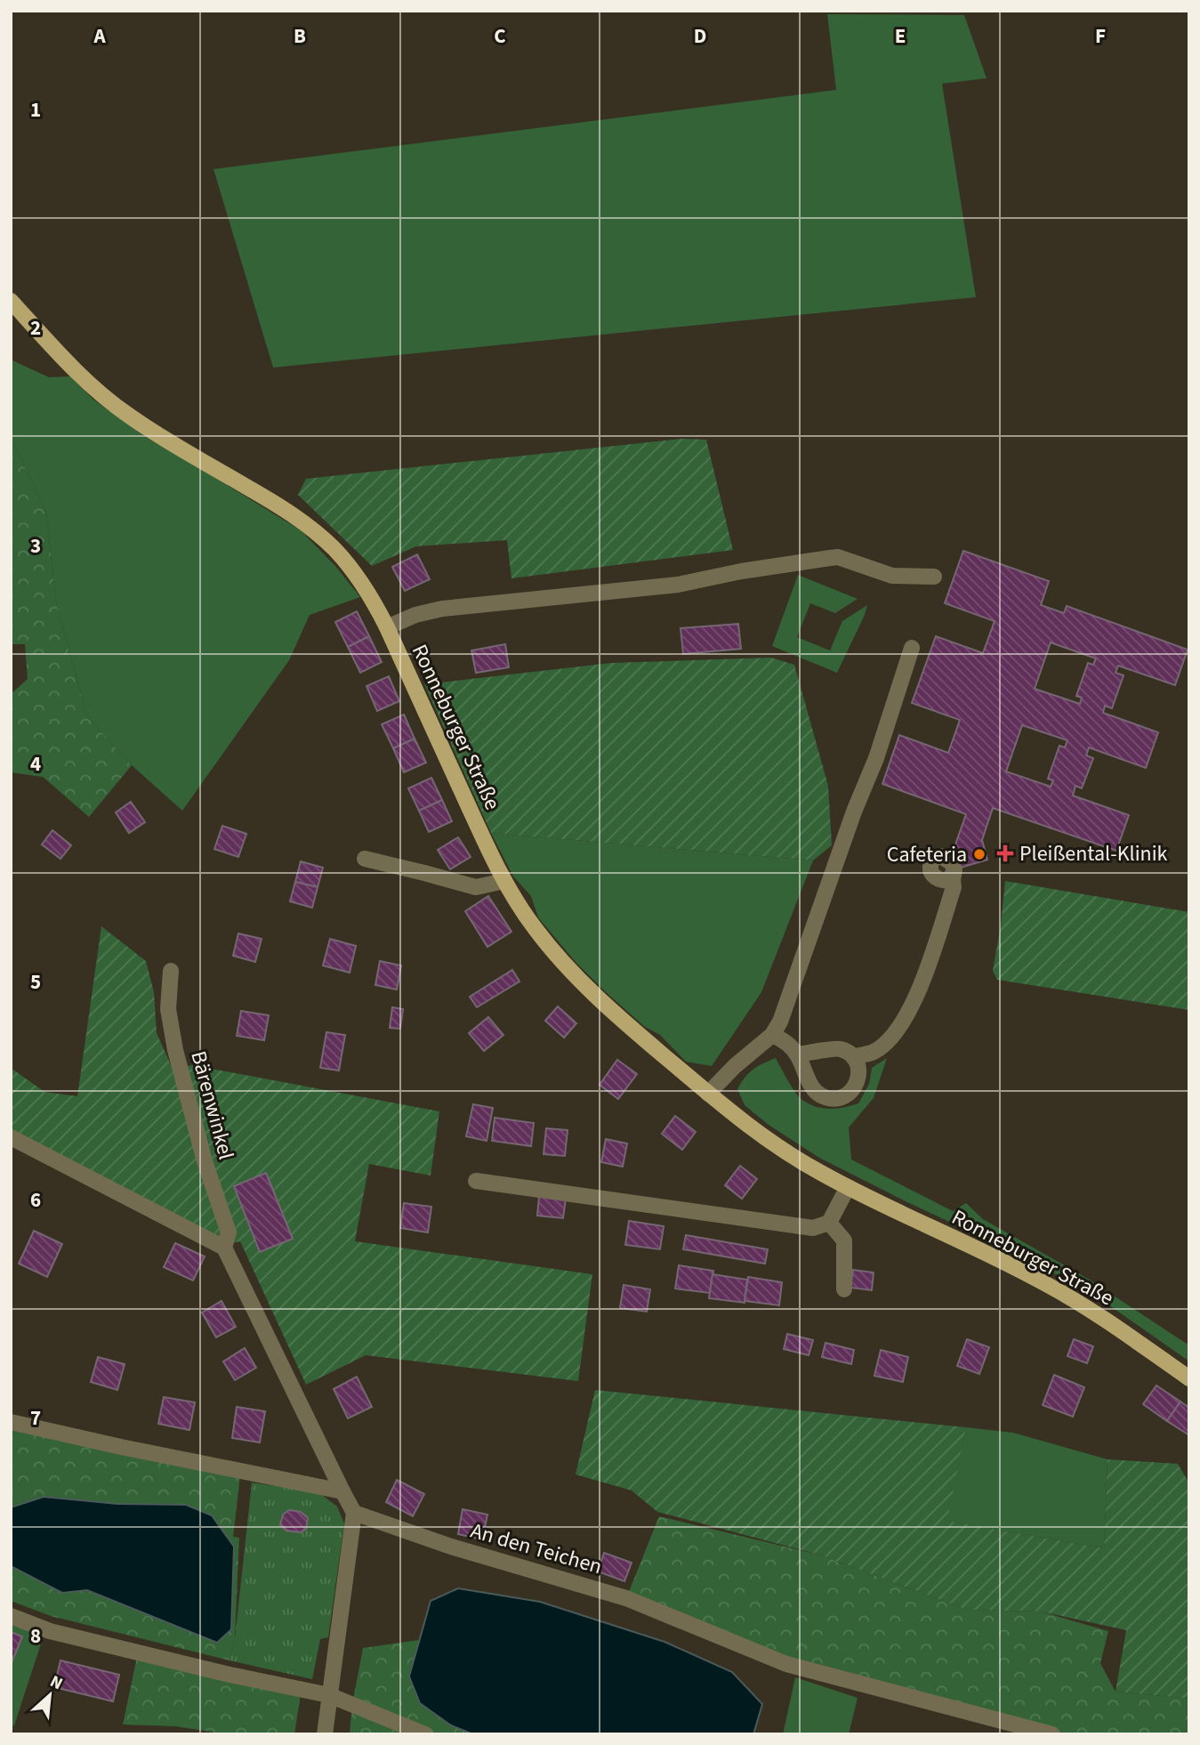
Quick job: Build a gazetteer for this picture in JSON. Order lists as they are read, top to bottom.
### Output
{
  "streets": {
    "main road": ["Ronneburger Straße"],
    "street": ["Bärenwinkel", "An den Teichen"]
  },
  "places": {
    "health": ["Pleißental-Klinik"],
    "other": ["Cafeteria"]
  },
  "north": "top right",
  "grid": {
    "columns": [
      "A",
      "B",
      "C",
      "D",
      "E",
      "F"
    ],
    "rows": [
      "1",
      "2",
      "3",
      "4",
      "5",
      "6",
      "7",
      "8"
    ]
  }
}
